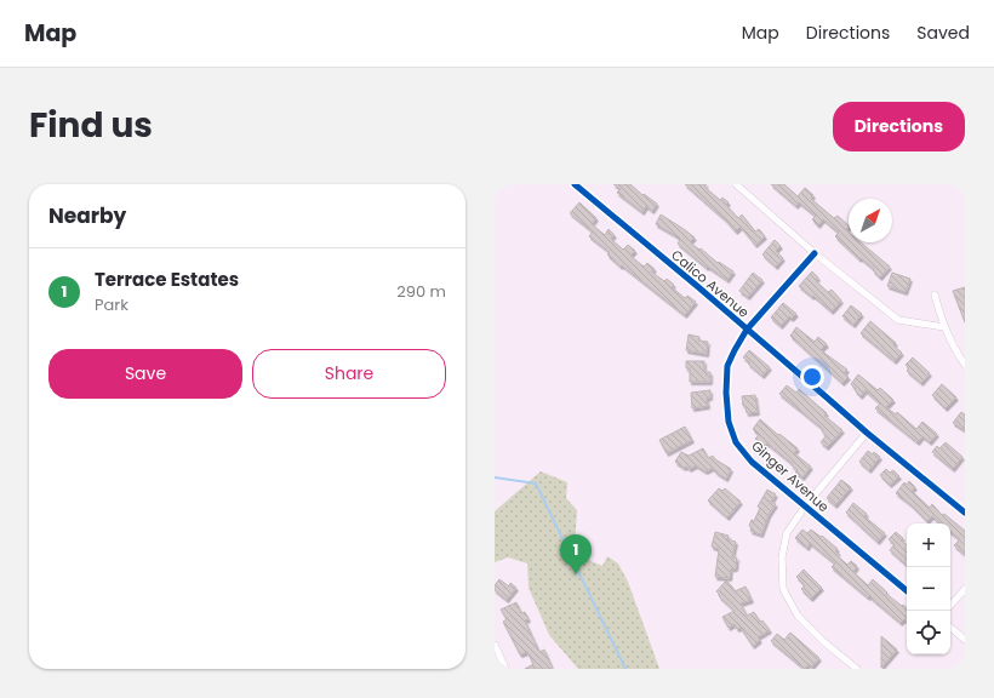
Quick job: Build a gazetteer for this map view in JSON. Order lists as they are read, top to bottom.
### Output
{
  "streets": {
    "street": ["Calico Avenue", "Ginger Avenue"]
  },
  "crossings": [
    ["Calico Avenue", "Ginger Avenue"]
  ],
  "north": "top right",
  "page": {
    "header": "Map",
    "nav": ["Map", "Directions", "Saved"],
    "title": "Find us",
    "buttons": [
      "Directions",
      ["Save", "Share"]
    ],
    "heading": "Nearby",
    "list": [
      {
        "mark": "1",
        "name": "Terrace Estates",
        "note": "Park",
        "value": "290 m"
      }
    ],
    "map_buttons": ["+", "−"],
    "pins": "1"
  }
}
